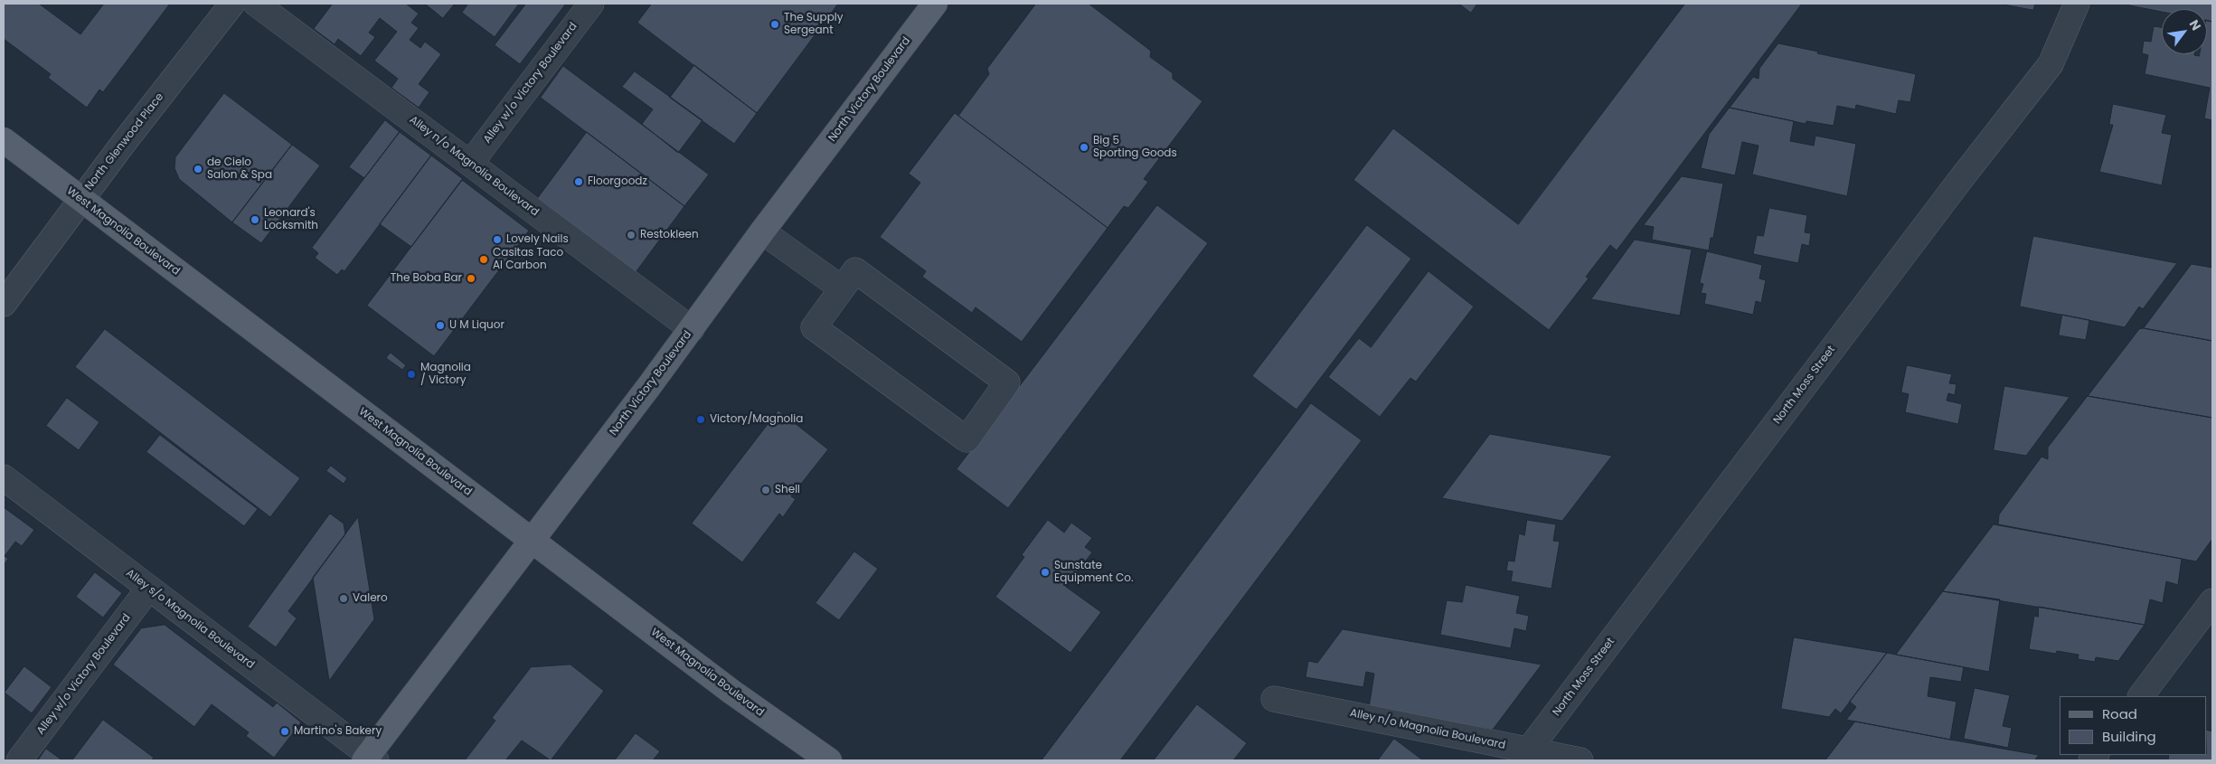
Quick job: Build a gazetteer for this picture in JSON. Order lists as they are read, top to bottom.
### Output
{
  "streets": {
    "main road": ["North Victory Boulevard", "West Magnolia Boulevard"],
    "street": [
      "Alley w/o Victory Boulevard",
      "North Glenwood Place",
      "Alley n/o Magnolia Boulevard",
      "North Moss Street",
      "Alley s/o Magnolia Boulevard"
    ]
  },
  "crossings": [
    ["Alley w/o Victory Boulevard", "Alley n/o Magnolia Boulevard"],
    ["Alley w/o Victory Boulevard", "Alley s/o Magnolia Boulevard"],
    ["North Victory Boulevard", "Alley n/o Magnolia Boulevard"],
    ["North Victory Boulevard", "West Magnolia Boulevard"],
    ["North Victory Boulevard", "Alley s/o Magnolia Boulevard"],
    ["North Glenwood Place", "West Magnolia Boulevard"],
    ["Alley n/o Magnolia Boulevard", "North Moss Street"]
  ],
  "places": [
    "The Supply Sergeant",
    "Big 5 Sporting Goods",
    "de Cielo Salon & Spa",
    "Floorgoodz",
    "Leonard's Locksmith",
    "Restokleen",
    "Lovely Nails",
    "Casitas Taco Al Carbon",
    "The Boba Bar",
    "U M Liquor",
    "Magnolia / Victory",
    "Victory/Magnolia",
    "Shell",
    "Sunstate Equipment Co.",
    "Valero",
    "Martino's Bakery"
  ],
  "legend": ["Road", "Building"],
  "north": "top right"
}
